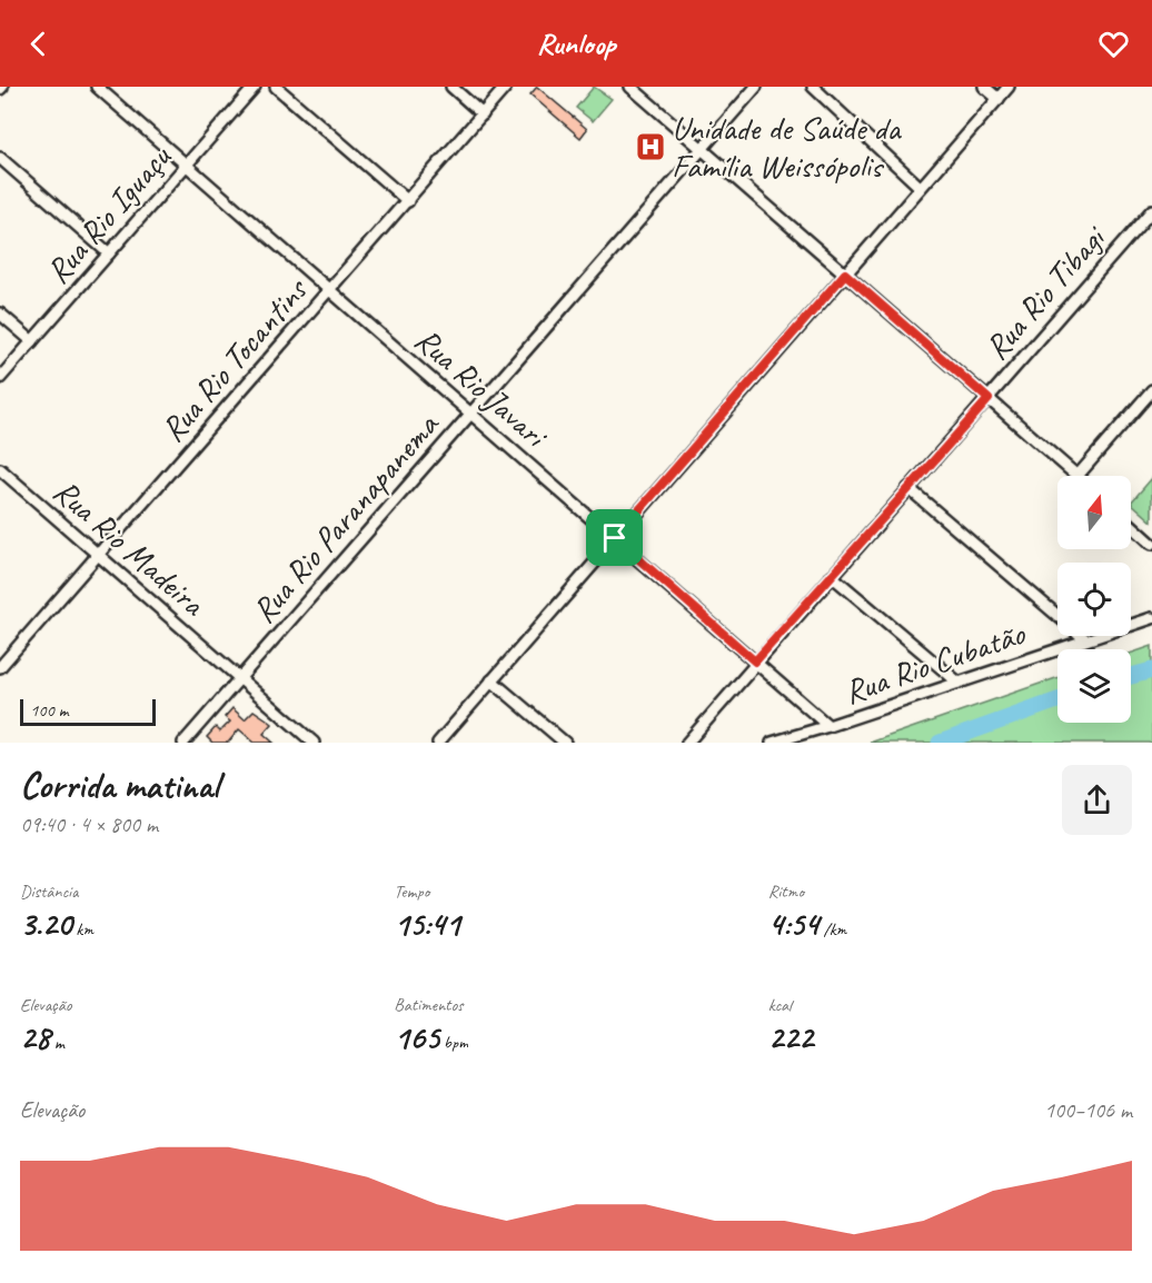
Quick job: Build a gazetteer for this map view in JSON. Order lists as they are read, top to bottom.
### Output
{
  "streets": {
    "street": [
      "Rua Rio Iguaçu",
      "Rua Rio Tibagi",
      "Rua Rio Tocantins",
      "Rua Rio Javari",
      "Rua Rio Paranapanema",
      "Rua Rio Madeira",
      "Rua Rio Cubatão"
    ]
  },
  "crossings": [
    ["Rua Rio Iguaçu", "Rua Rio Javari"],
    ["Rua Rio Tibagi", "Rua Rio Javari"],
    ["Rua Rio Tocantins", "Rua Rio Javari"],
    ["Rua Rio Tocantins", "Rua Rio Madeira"],
    ["Rua Rio Javari", "Rua Rio Paranapanema"],
    ["Rua Rio Javari", "Rua Rio Cubatão"],
    ["Rua Rio Paranapanema", "Rua Rio Madeira"]
  ],
  "places": {
    "hospital": ["Unidade de Saúde da Família Weissópolis"]
  },
  "scale_bar": "100 m",
  "north": "top",
  "page": {
    "header": "Runloop",
    "scale": "100 m",
    "heading": ["Corrida matinal", "09:40 · 4 × 800 m"],
    "stats": [
      ["Distância", "3.20 km"],
      ["Tempo", "15:41"],
      ["Ritmo", "4:54 /km"],
      ["Elevação", "28 m"],
      ["Batimentos", "165 bpm"],
      ["kcal", "222"]
    ],
    "chart": ["Elevação", "100–106 m"]
  }
}
